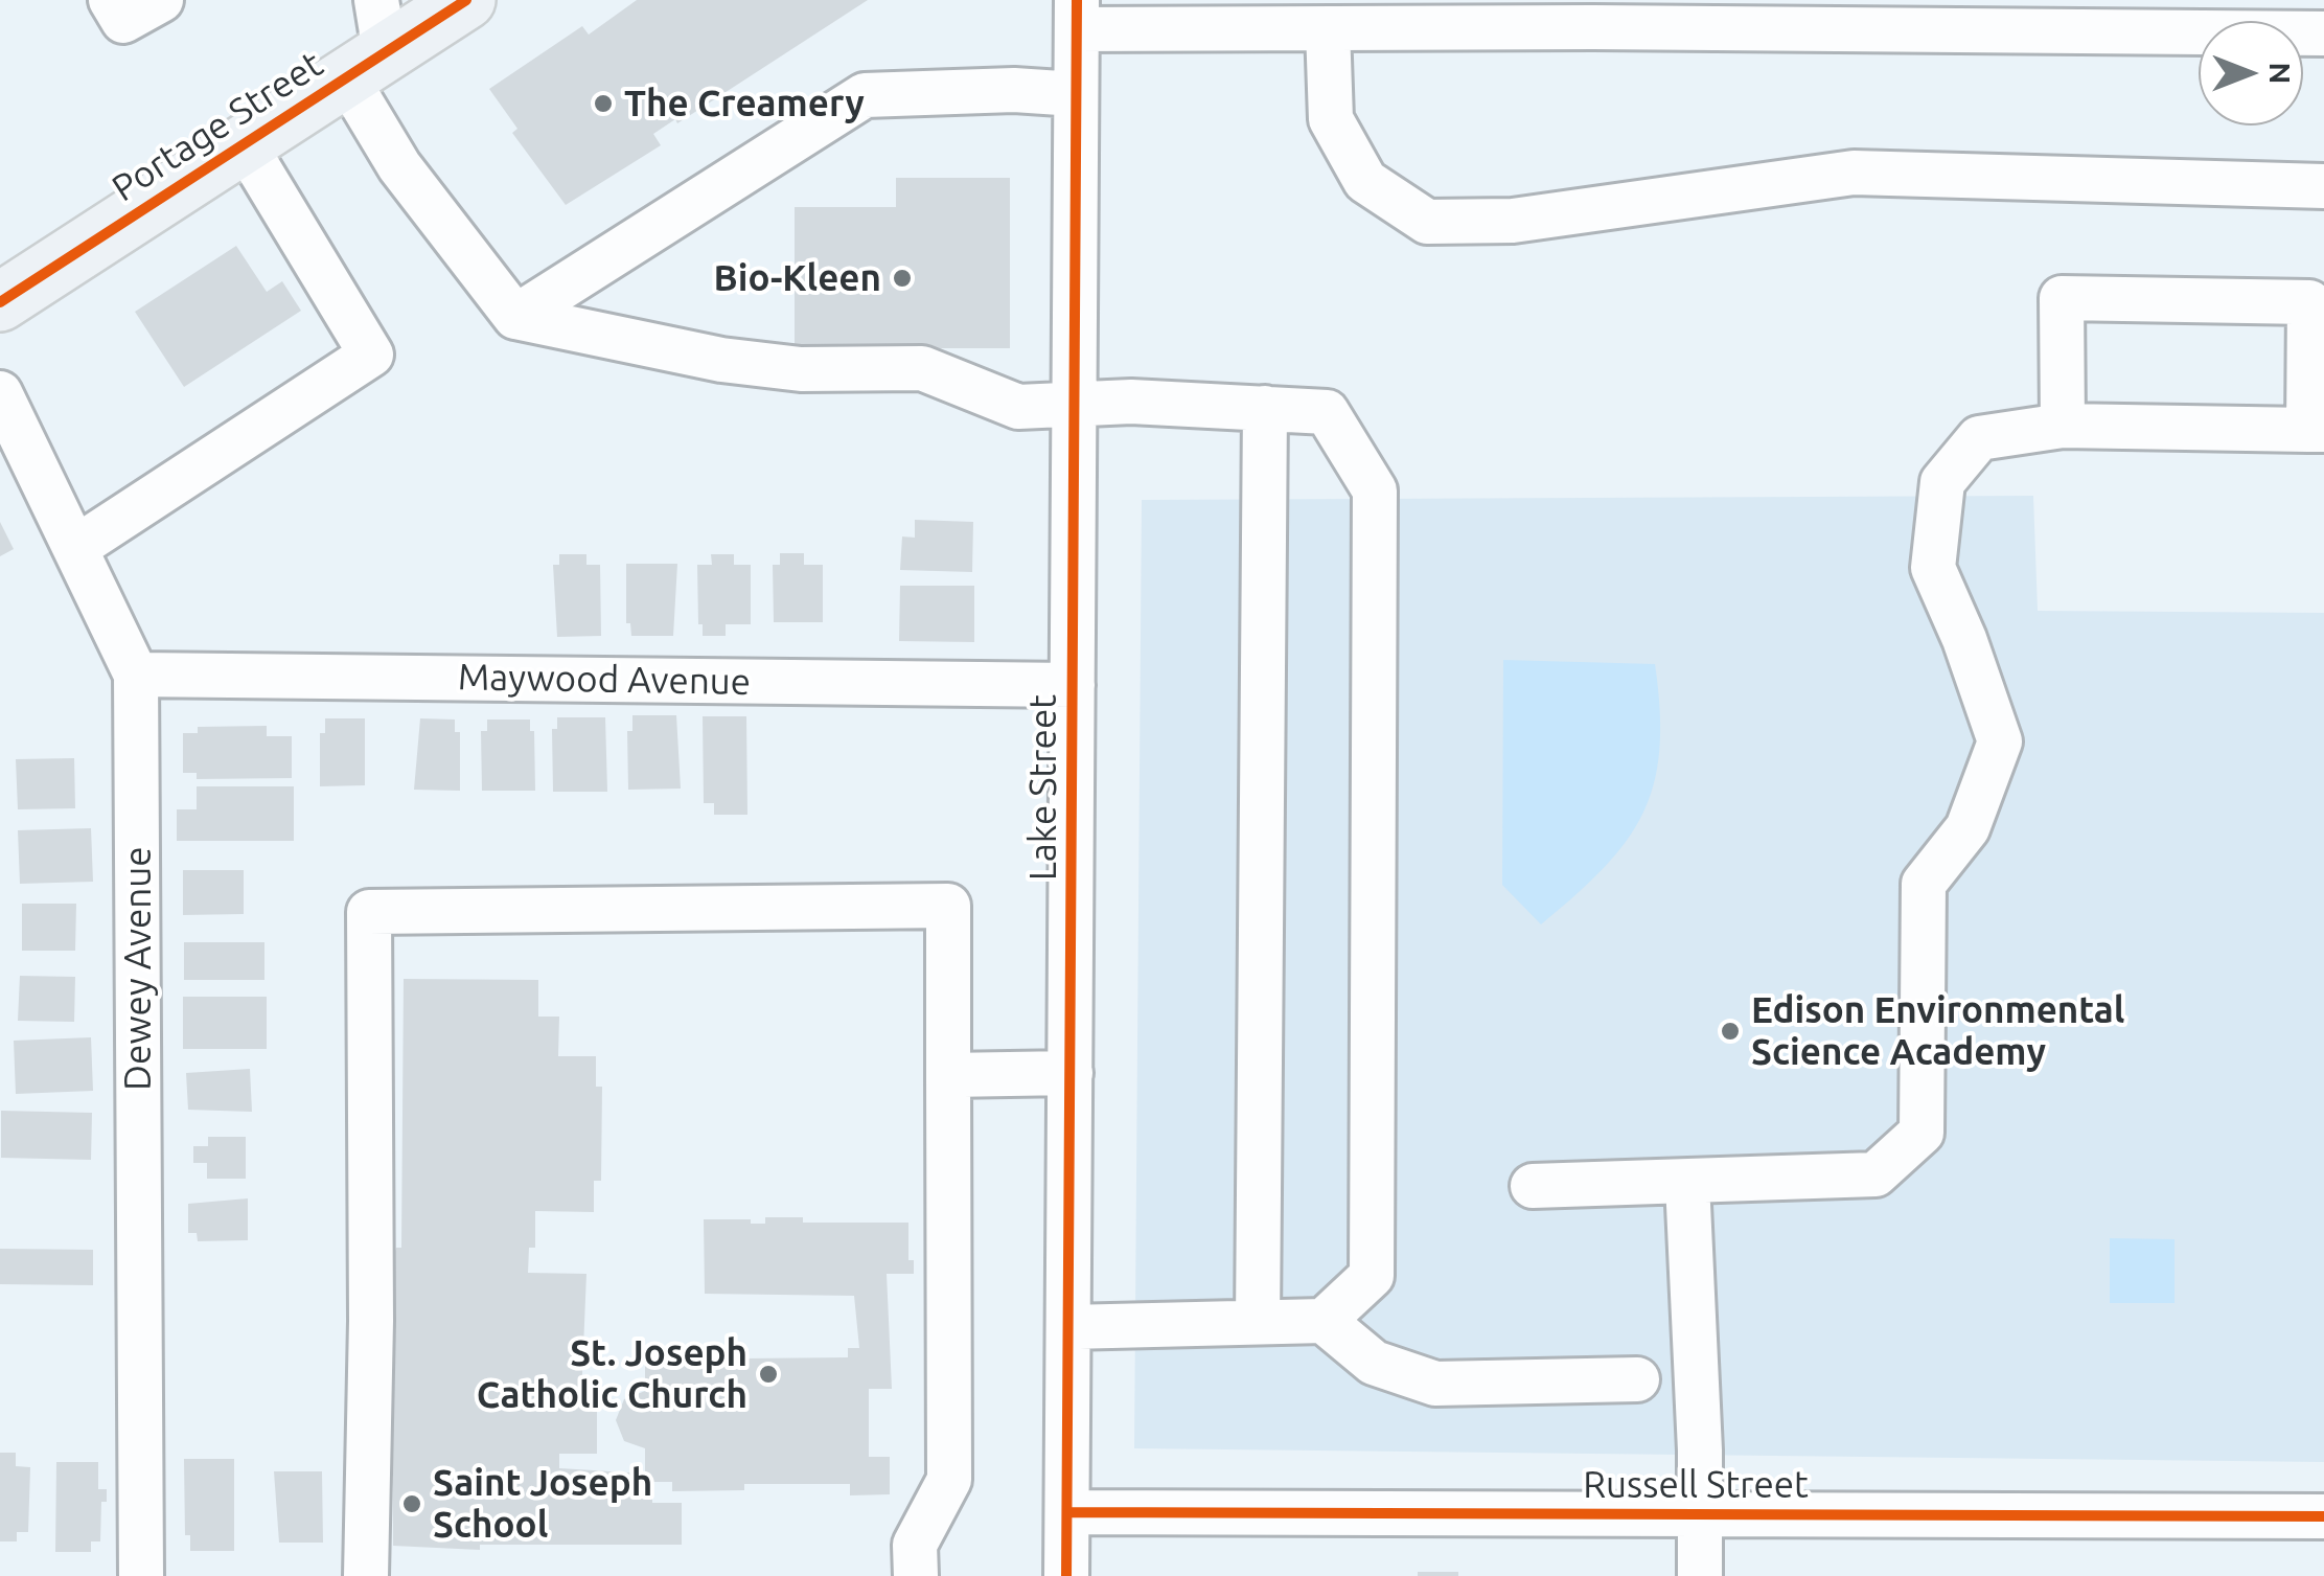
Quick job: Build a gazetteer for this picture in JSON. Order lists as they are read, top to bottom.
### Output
{
  "streets": {
    "main road": ["Portage Street"],
    "street": [
      "Maywood Avenue",
      "Lake Street",
      "Dewey Avenue",
      "Russell Street"
    ]
  },
  "crossings": [
    ["Maywood Avenue", "Lake Street"],
    ["Maywood Avenue", "Dewey Avenue"],
    ["Lake Street", "Russell Street"]
  ],
  "places": [
    "The Creamery",
    "Bio-Kleen",
    "Edison Environmental Science Academy",
    "St. Joseph Catholic Church",
    "Saint Joseph School"
  ],
  "north": "right"
}
